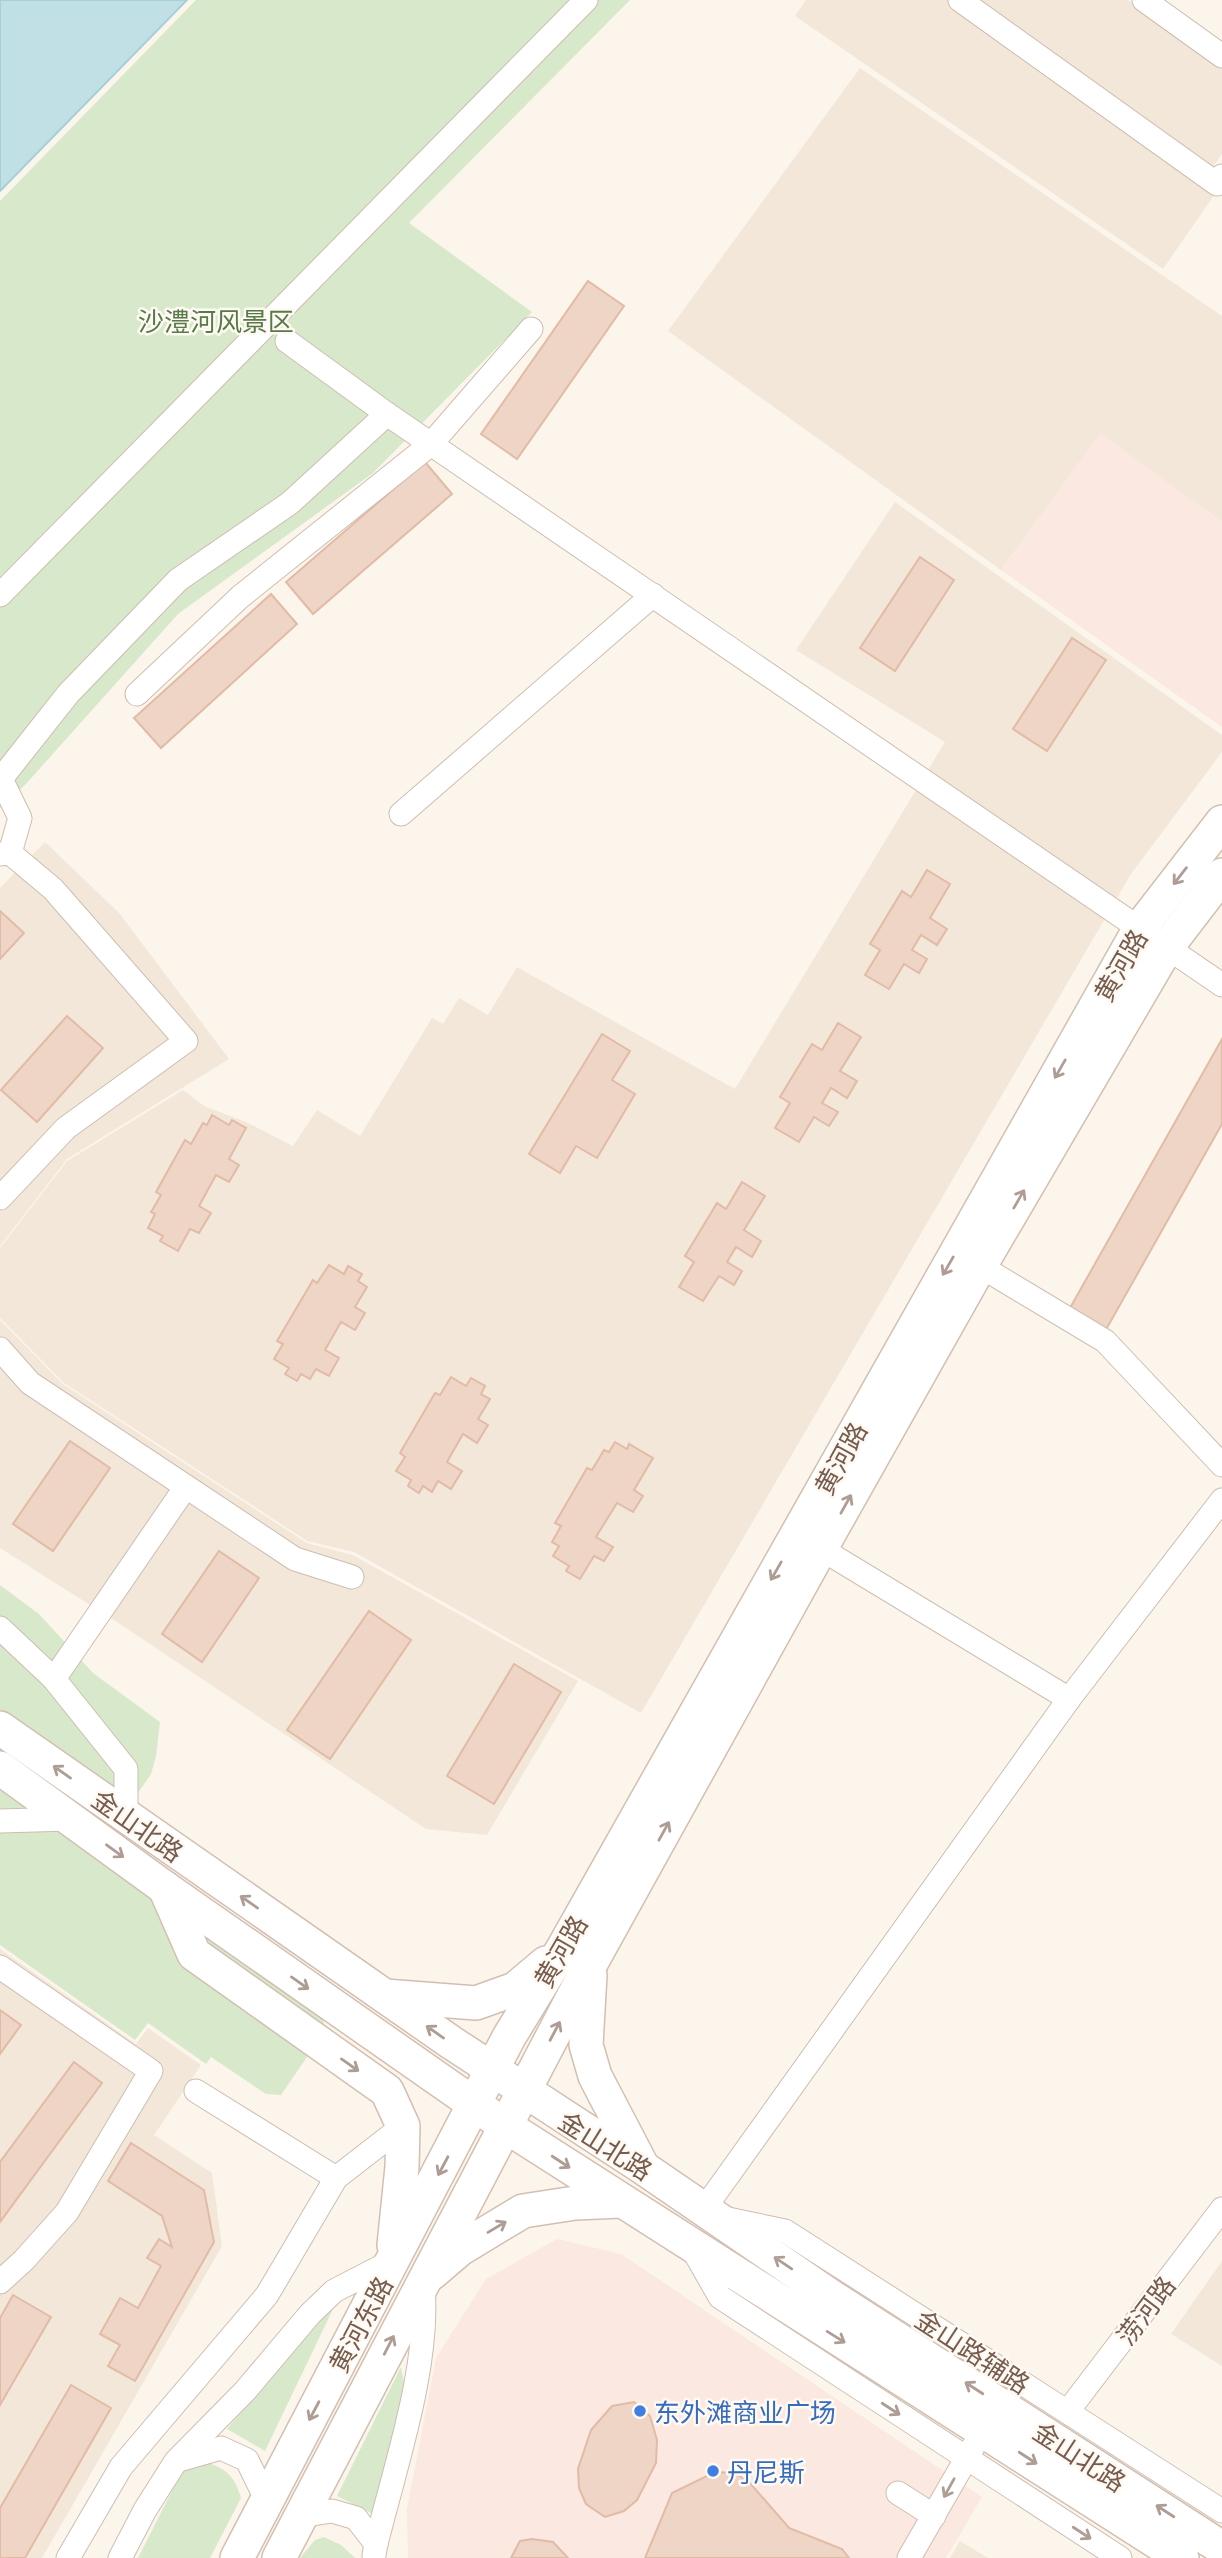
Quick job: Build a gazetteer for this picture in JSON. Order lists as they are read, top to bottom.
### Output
{
  "streets": {
    "main road": ["黄河路", "金山北路", "黄河东路"],
    "street": ["涝河路", "金山路辅路"]
  },
  "crossings": [
    ["黄河路", "金山北路"],
    ["黄河路", "黄河东路"],
    ["金山北路", "黄河东路"],
    ["金山北路", "金山路辅路"],
    ["涝河路", "金山路辅路"]
  ],
  "parks": ["沙澧河风景区"],
  "places": ["东外滩商业广场", "丹尼斯"]
}
